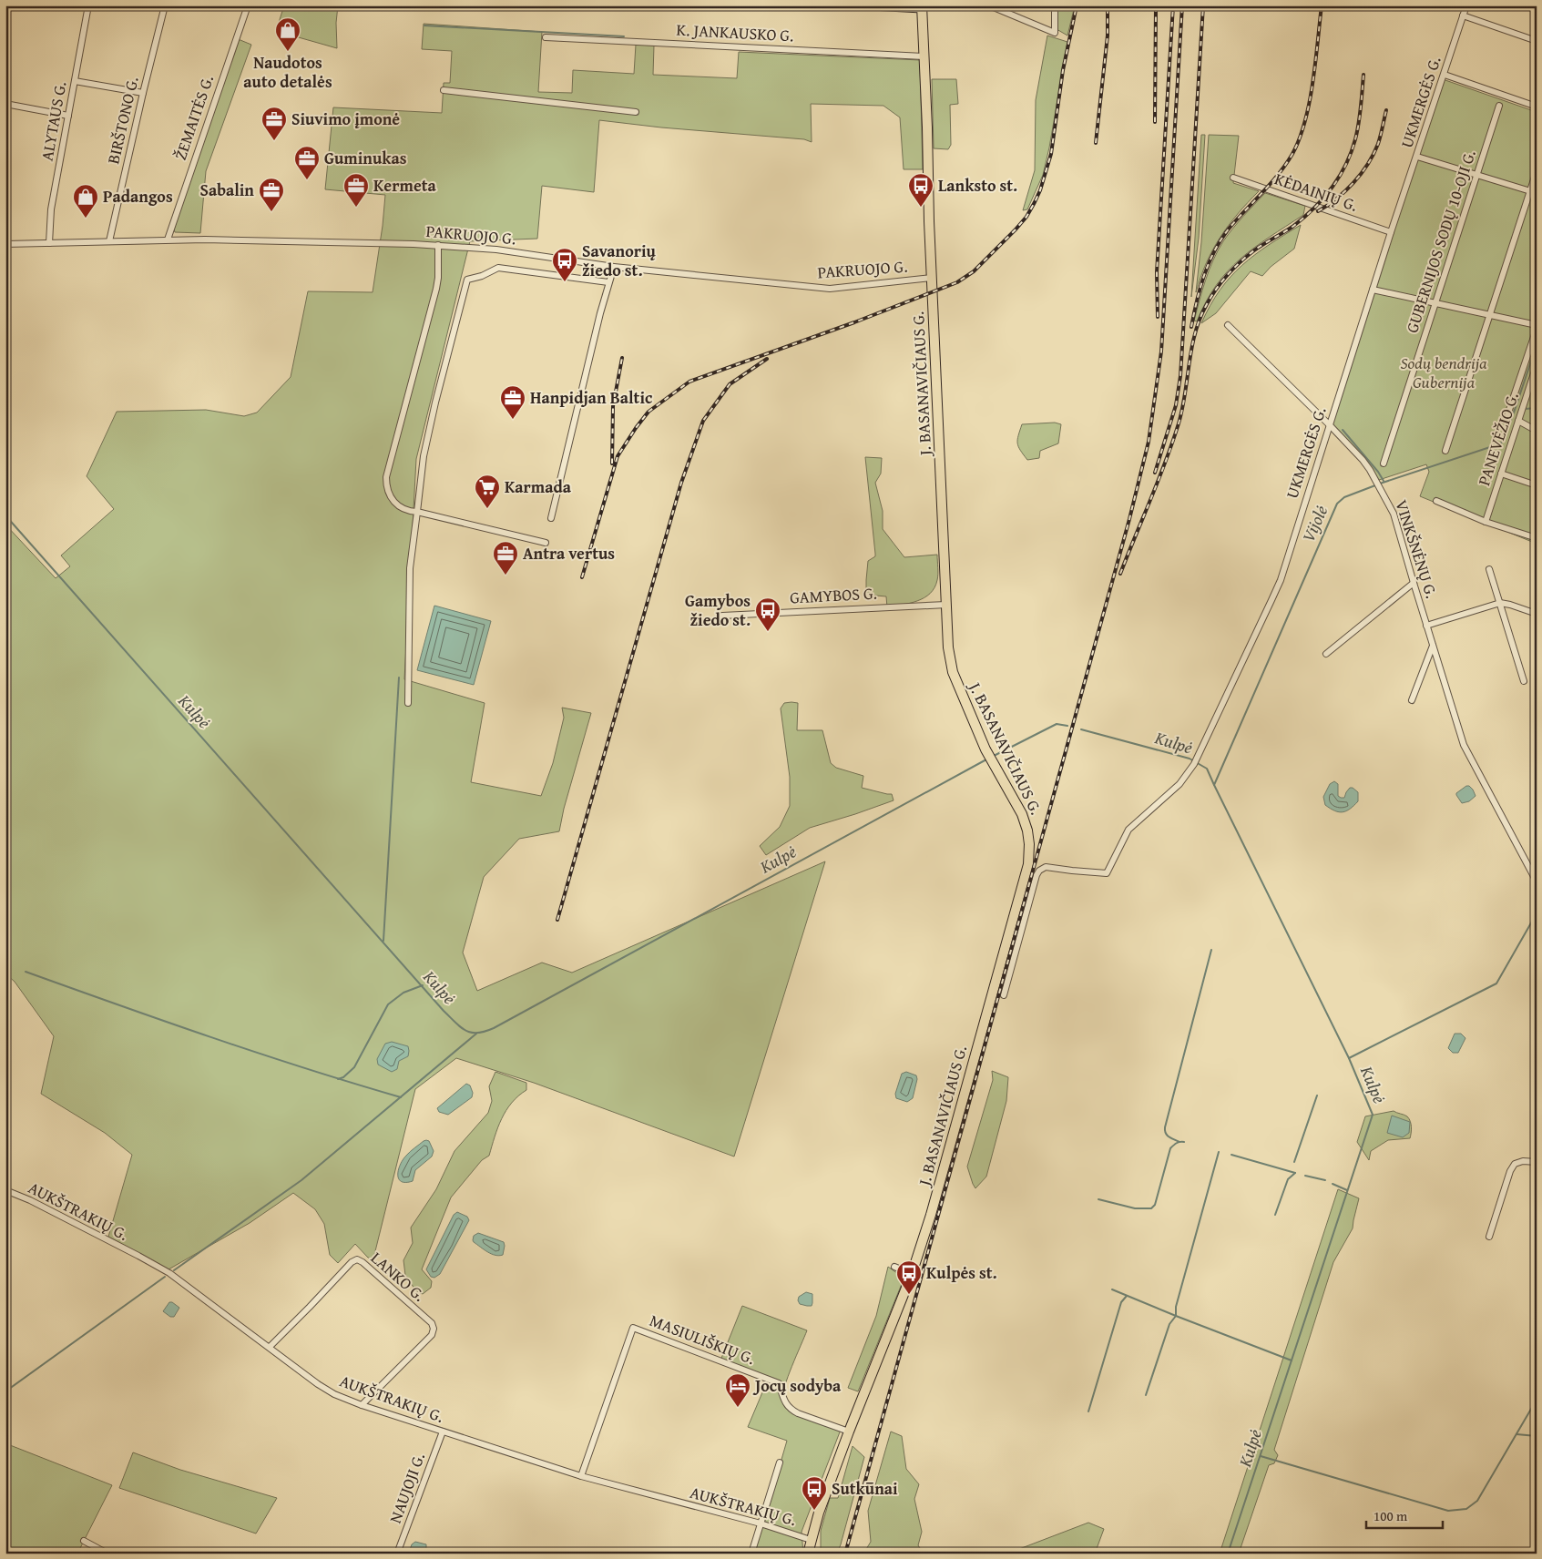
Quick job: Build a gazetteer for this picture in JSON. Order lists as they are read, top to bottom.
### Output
{
  "streets": {
    "main road": ["J. BASANAVIČIAUS G."],
    "street": [
      "K. JANKAUSKO G.",
      "UKMERGĖS G.",
      "ŽEMAITĖS G.",
      "BIRŠTONO G.",
      "ALYTAUS G.",
      "KĖDAINIŲ G.",
      "PAKRUOJO G.",
      "GUBERNIJOS SODŲ 10-OJI G.",
      "PANEVĖŽIO G.",
      "VINKŠNĖNŲ G.",
      "GAMYBOS G.",
      "AUKŠTRAKIŲ G.",
      "LANKO G.",
      "MASIULIŠKIŲ G.",
      "NAUJOJI G."
    ]
  },
  "crossings": [
    ["K. JANKAUSKO G.", "J. BASANAVIČIAUS G."],
    ["UKMERGĖS G.", "KĖDAINIŲ G."],
    ["UKMERGĖS G.", "VINKŠNĖNŲ G."],
    ["ŽEMAITĖS G.", "PAKRUOJO G."],
    ["BIRŠTONO G.", "PAKRUOJO G."],
    ["ALYTAUS G.", "PAKRUOJO G."],
    ["PAKRUOJO G.", "J. BASANAVIČIAUS G."],
    ["J. BASANAVIČIAUS G.", "GAMYBOS G."],
    ["J. BASANAVIČIAUS G.", "AUKŠTRAKIŲ G."],
    ["J. BASANAVIČIAUS G.", "MASIULIŠKIŲ G."],
    ["AUKŠTRAKIŲ G.", "LANKO G."],
    ["AUKŠTRAKIŲ G.", "MASIULIŠKIŲ G."],
    ["AUKŠTRAKIŲ G.", "NAUJOJI G."]
  ],
  "water": ["Vijolė", "Kulpė"],
  "parks": ["Sodų bendrija Gubernija"],
  "places": {
    "shop": ["Naudotos auto detalės", "Padangos"],
    "office": [
      "Siuvimo įmonė",
      "Guminukas",
      "Kermeta",
      "Sabalin",
      "Hanpidjan Baltic",
      "Antra vertus"
    ],
    "bus stop": [
      "Lanksto st.",
      "Savanorių žiedo st.",
      "Gamybos žiedo st.",
      "Kulpės st.",
      "Sutkūnai"
    ],
    "supermarket": ["Karmada"],
    "hotel": ["Jocų sodyba"]
  },
  "scale_bar": "100 m"
}
